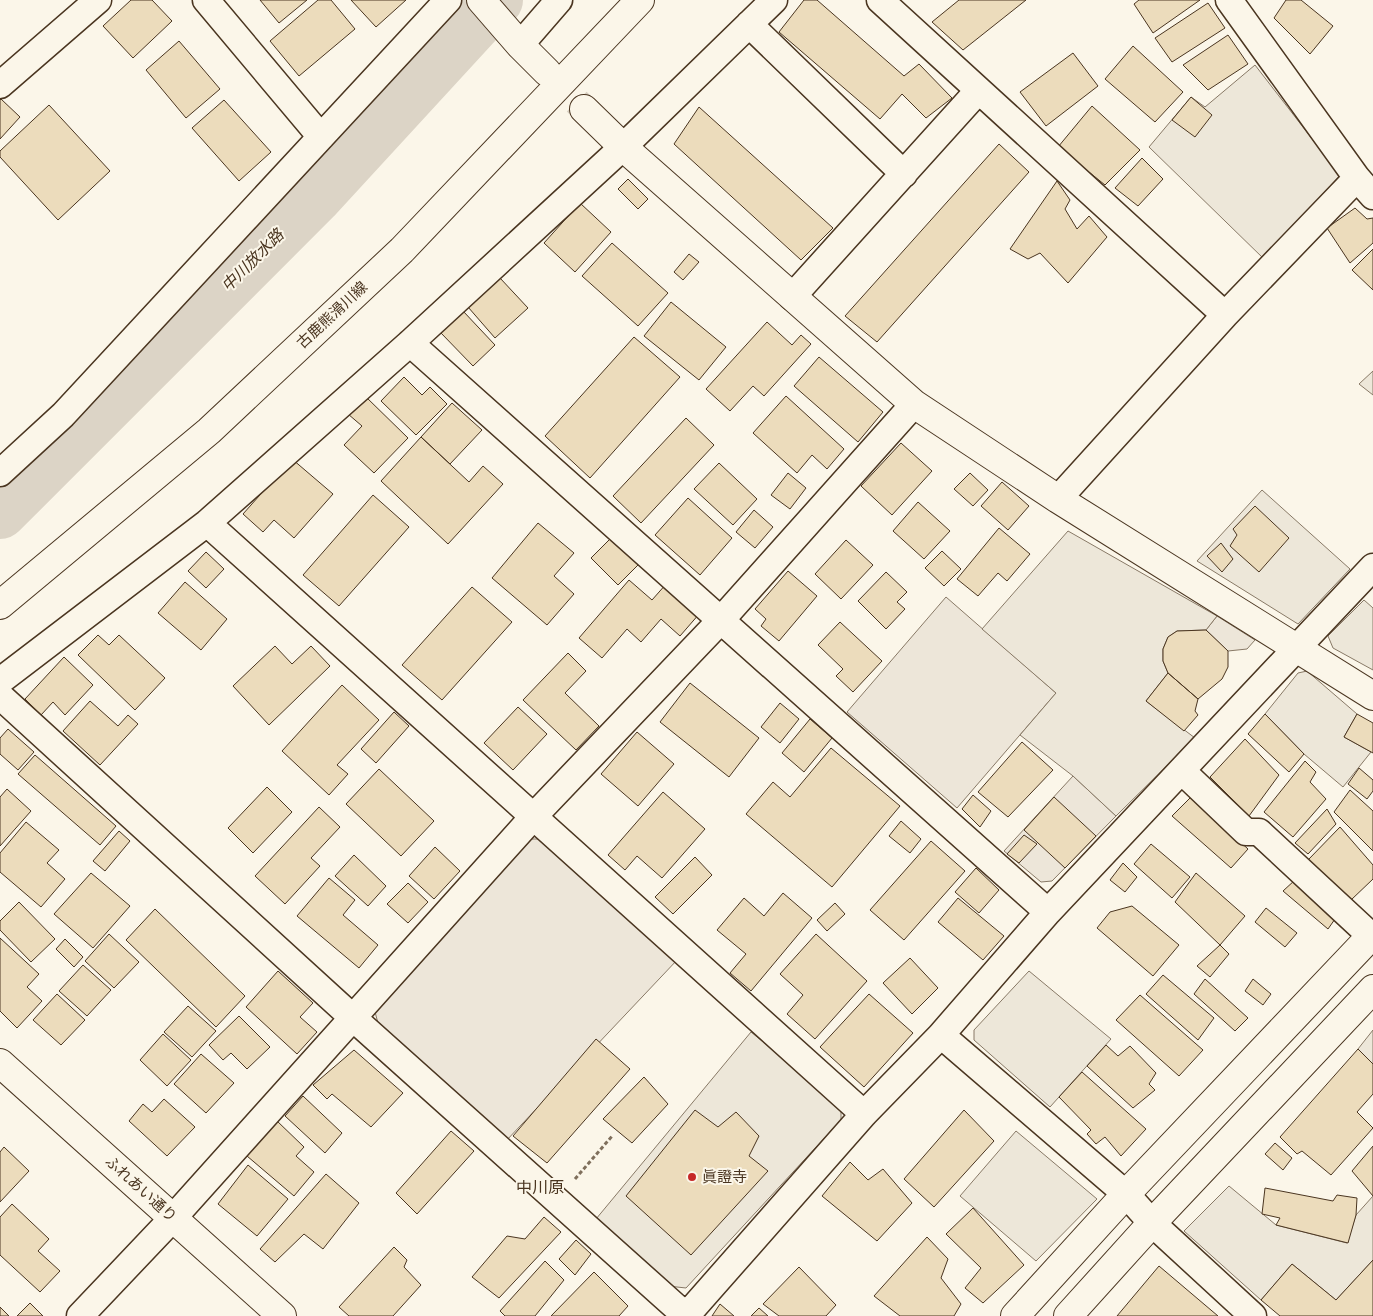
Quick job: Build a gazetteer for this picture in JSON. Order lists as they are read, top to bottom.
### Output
{
  "streets": {
    "street": ["古鹿熊滑川線", "ふれあい通り"]
  },
  "districts": ["中川原"],
  "water": ["中川放水路"],
  "places": ["眞證寺"]
}
